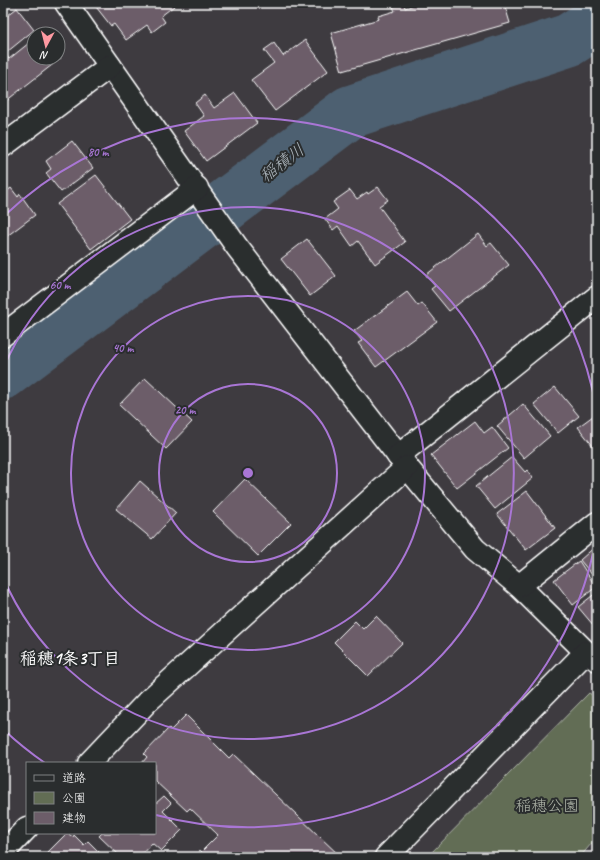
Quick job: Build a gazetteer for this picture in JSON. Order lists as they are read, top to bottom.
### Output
{
  "districts": ["稲穂1条3丁目"],
  "water": ["稲積川"],
  "parks": ["稲穂公園"],
  "legend": ["道路", "公園", "建物"],
  "north": "bottom",
  "rings": [
    "80 m",
    "60 m",
    "40 m",
    "20 m"
  ]
}
